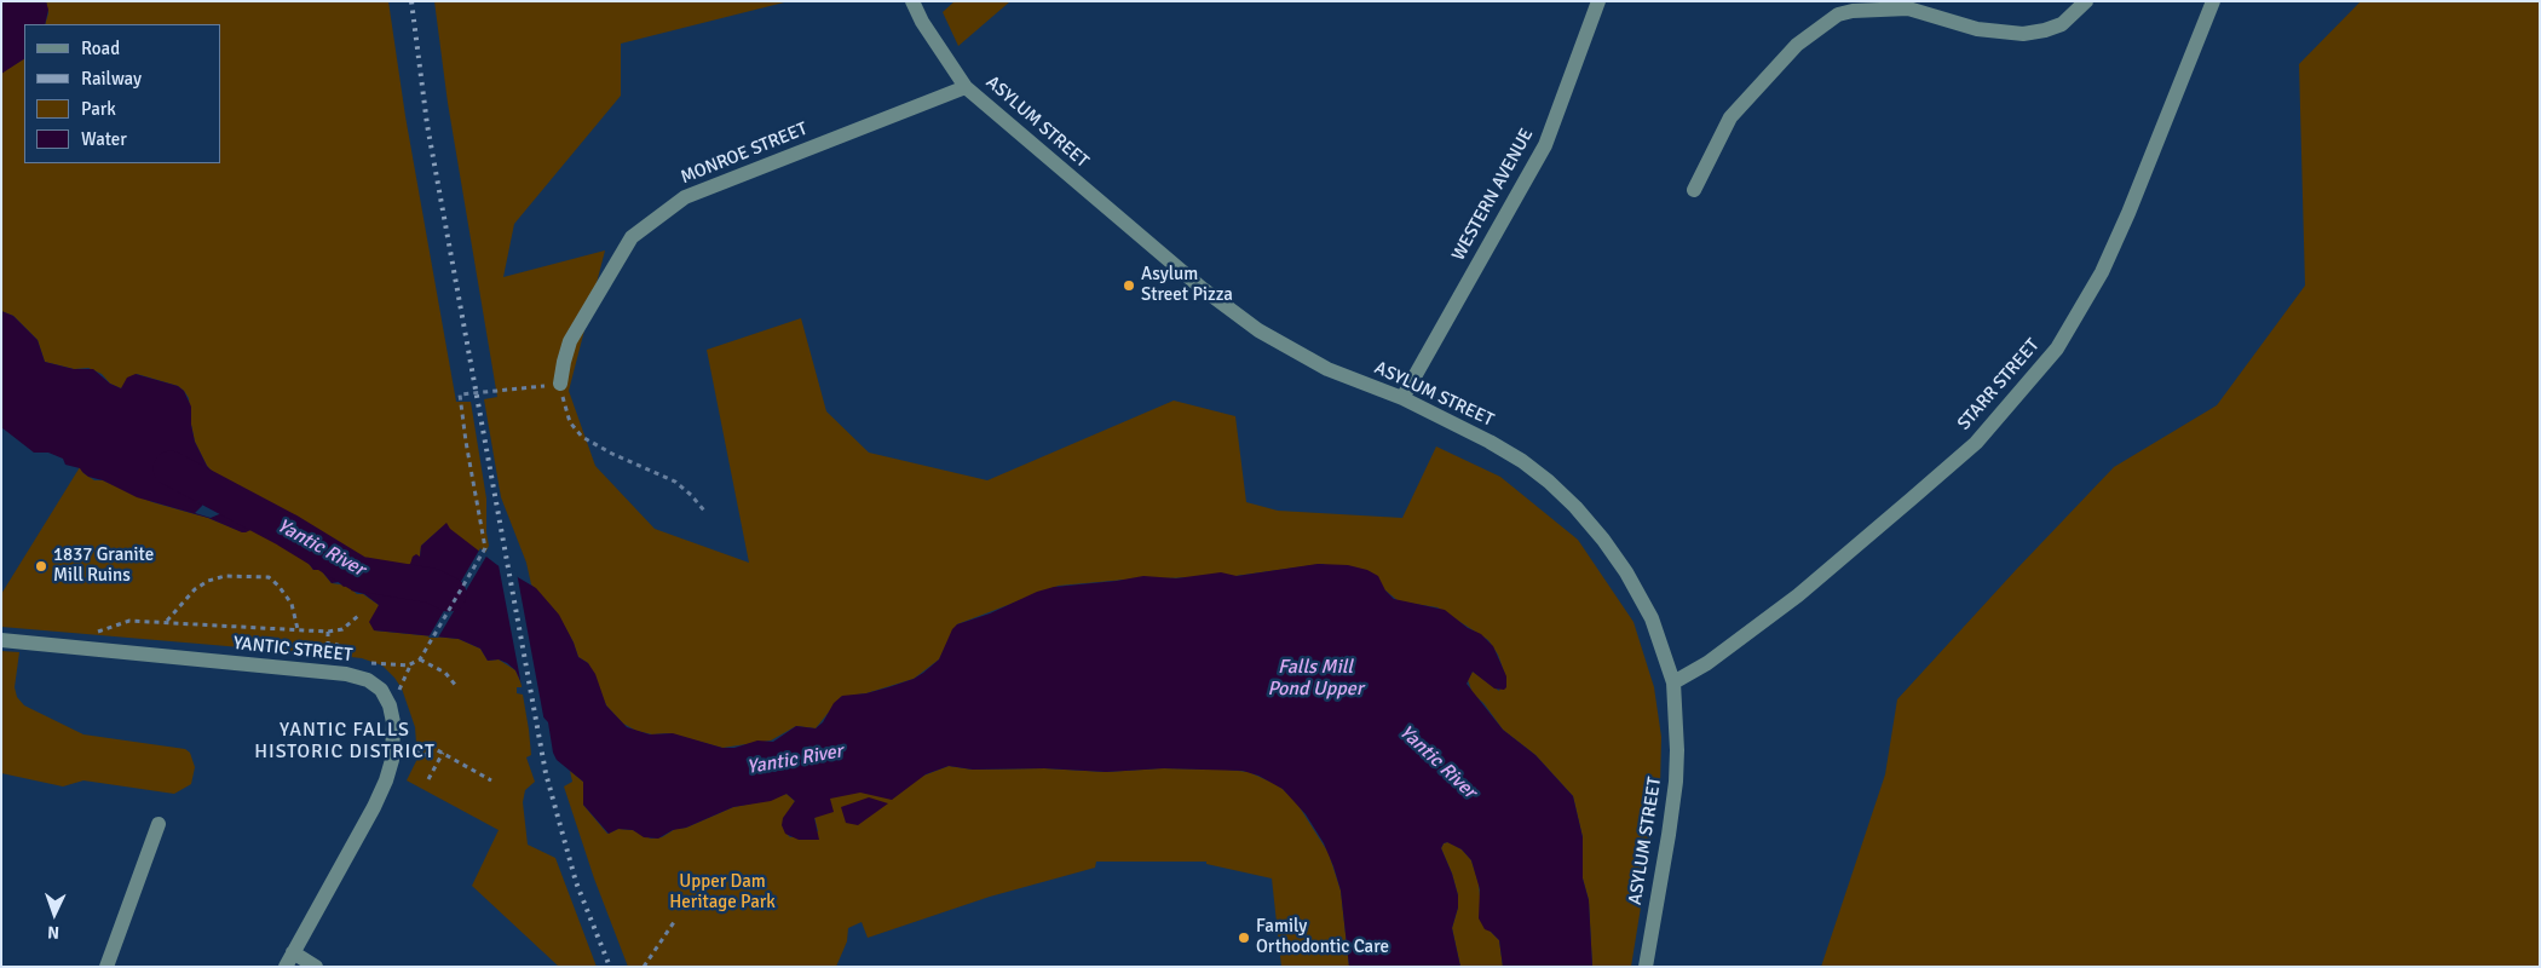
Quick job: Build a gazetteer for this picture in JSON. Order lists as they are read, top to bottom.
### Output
{
  "streets": {
    "street": [
      "ASYLUM STREET",
      "MONROE STREET",
      "WESTERN AVENUE",
      "STARR STREET",
      "YANTIC STREET"
    ]
  },
  "crossings": [
    ["ASYLUM STREET", "MONROE STREET"],
    ["ASYLUM STREET", "WESTERN AVENUE"],
    ["ASYLUM STREET", "STARR STREET"]
  ],
  "districts": ["YANTIC FALLS HISTORIC DISTRICT"],
  "water": ["Yantic River", "Falls Mill Pond Upper"],
  "parks": ["Upper Dam Heritage Park"],
  "places": ["Asylum Street Pizza", "1837 Granite Mill Ruins", "Family Orthodontic Care"],
  "legend": [
    "Road",
    "Railway",
    "Park",
    "Water"
  ],
  "north": "bottom"
}
